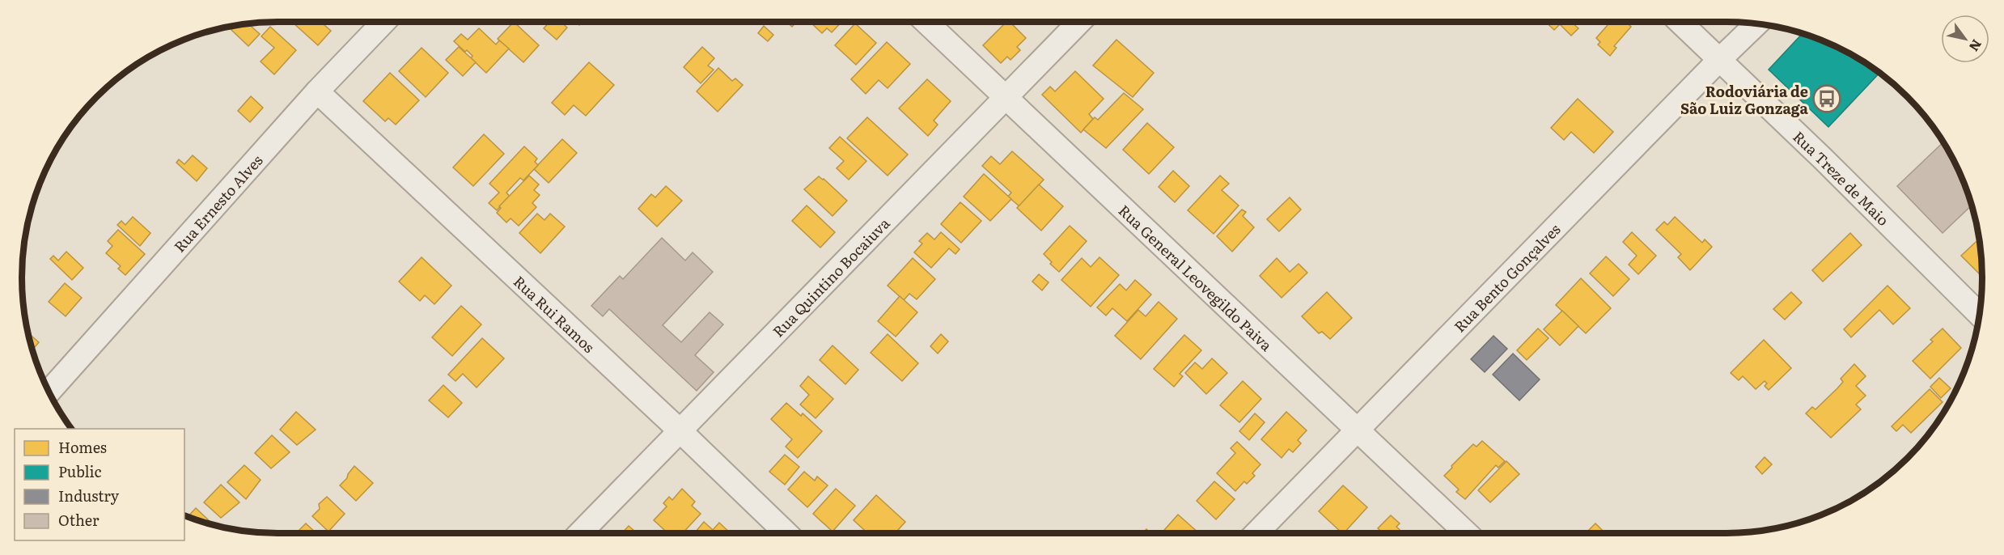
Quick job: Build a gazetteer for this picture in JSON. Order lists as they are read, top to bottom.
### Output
{
  "streets": {
    "street": [
      "Rua Treze de Maio",
      "Rua Ernesto Alves",
      "Rua Quintino Bocaiuva",
      "Rua General Leovegildo Paiva",
      "Rua Bento Gonçalves",
      "Rua Rui Ramos"
    ]
  },
  "crossings": [
    ["Rua Treze de Maio", "Rua Bento Gonçalves"],
    ["Rua Ernesto Alves", "Rua Rui Ramos"],
    ["Rua Quintino Bocaiuva", "Rua General Leovegildo Paiva"],
    ["Rua Quintino Bocaiuva", "Rua Rui Ramos"],
    ["Rua General Leovegildo Paiva", "Rua Bento Gonçalves"]
  ],
  "places": {
    "bus stop": ["Rodoviária de São Luiz Gonzaga"]
  },
  "legend": [
    "Homes",
    "Public",
    "Industry",
    "Other"
  ],
  "north": "bottom right"
}
